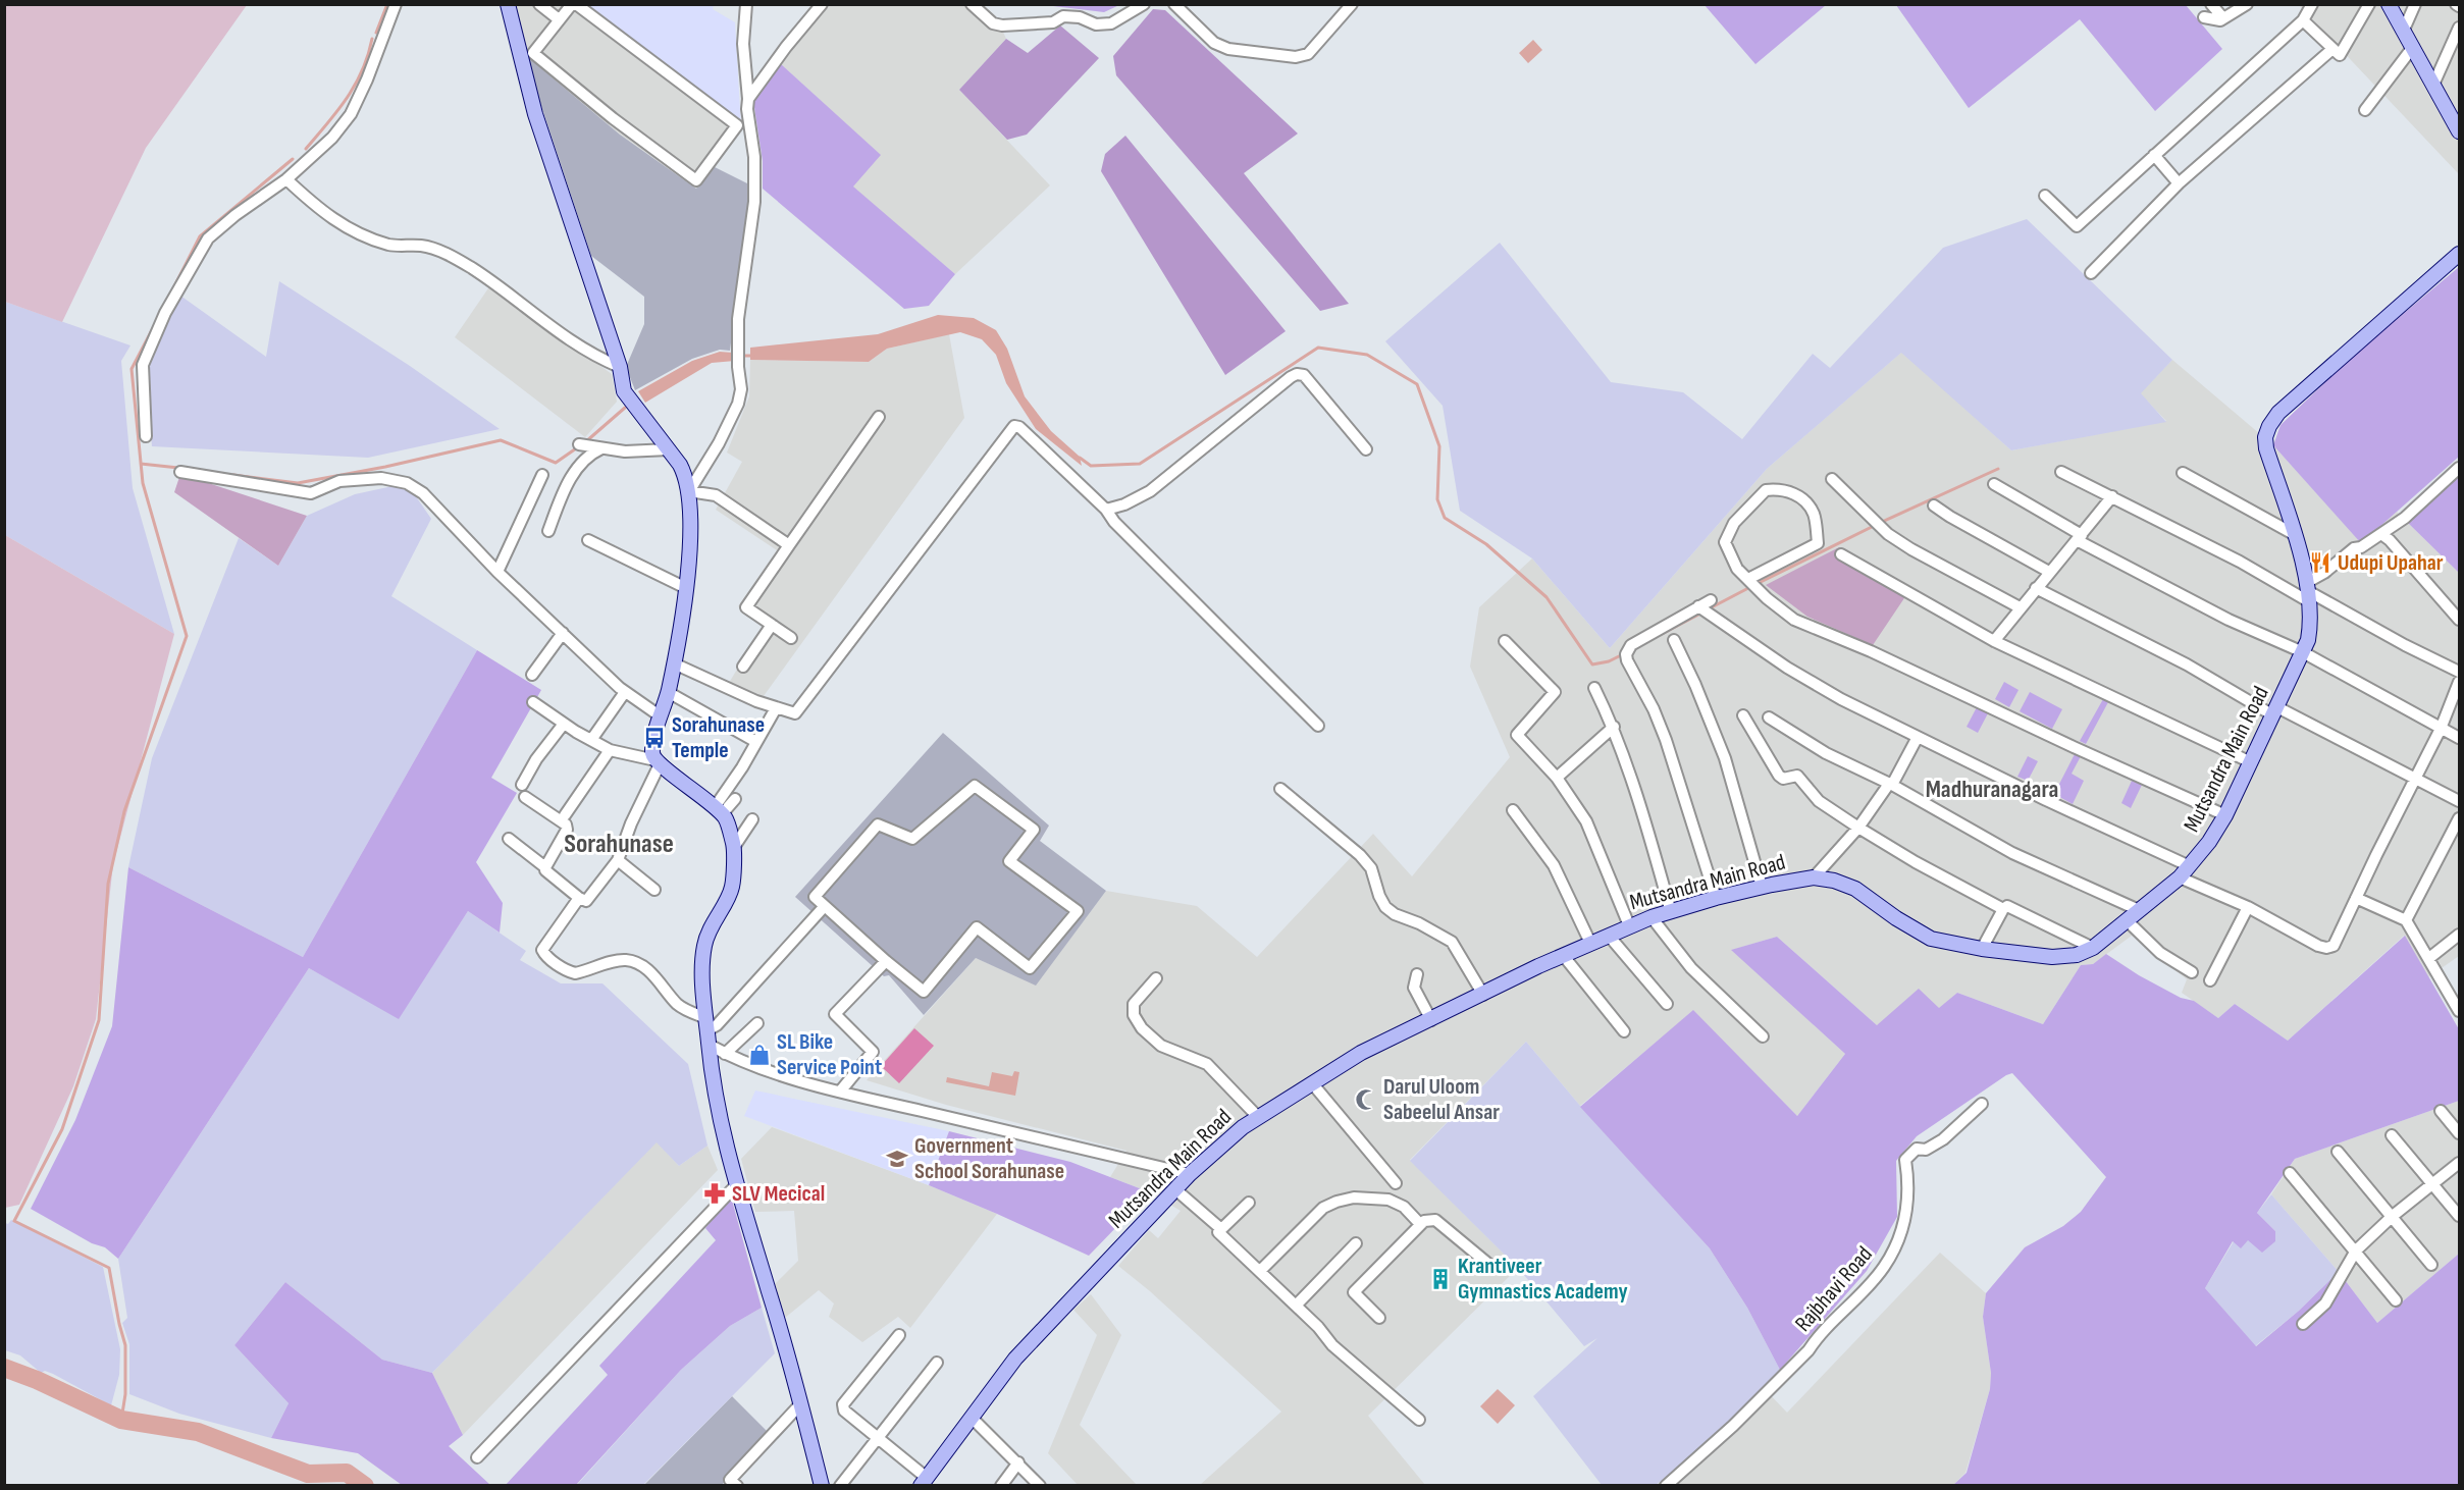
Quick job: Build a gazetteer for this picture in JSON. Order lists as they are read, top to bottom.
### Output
{
  "streets": {
    "street": ["Mutsandra Main Road", "Rajbhavi Road"]
  },
  "districts": ["Madhuranagara", "Sorahunase"],
  "places": {
    "restaurant": ["Udupi Upahar"],
    "bus stop": ["Sorahunase Temple"],
    "shop": ["SL Bike Service Point"],
    "mosque": ["Darul Uloom Sabeelul Ansar"],
    "school or university": ["Government School Sorahunase"],
    "pharmacy": ["SLV Mecical"],
    "building": ["Krantiveer Gymnastics Academy"]
  }
}
